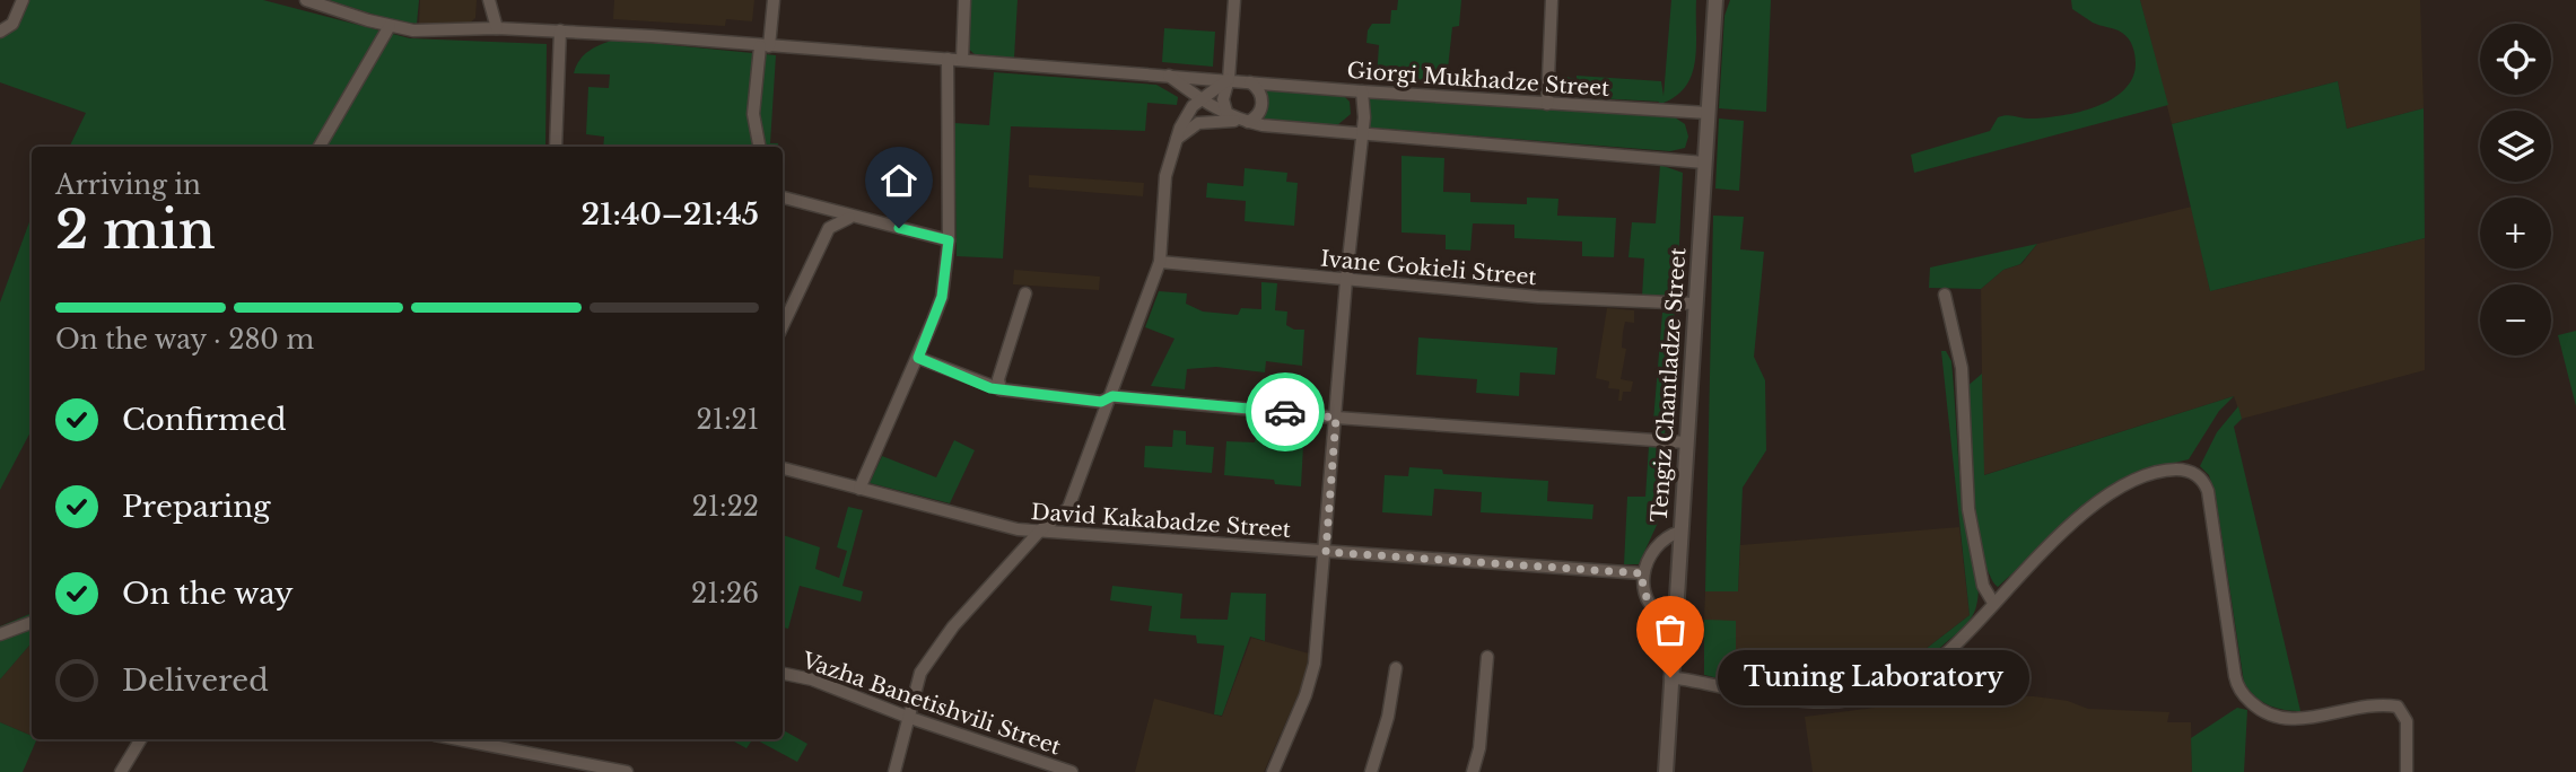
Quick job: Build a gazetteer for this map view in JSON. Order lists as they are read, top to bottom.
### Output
{
  "streets": {
    "street": [
      "Giorgi Mukhadze Street",
      "Ivane Gokieli Street",
      "Tengiz Chantladze Street",
      "David Kakabadze Street",
      "Vazha Banetishvili Street"
    ]
  },
  "crossings": [
    ["Giorgi Mukhadze Street", "Tengiz Chantladze Street"],
    ["Ivane Gokieli Street", "Tengiz Chantladze Street"]
  ],
  "places": ["Tuning Laboratory"],
  "page": {
    "map_buttons": ["+", "−"],
    "heading": ["2 min", "Arriving in", "21:40–21:45"],
    "bar": "On the way · 280 m",
    "list": [
      ["Confirmed", "21:21"],
      ["Preparing", "21:22"],
      ["On the way", "21:26"],
      "Delivered"
    ],
    "bubble": "Tuning Laboratory"
  }
}
